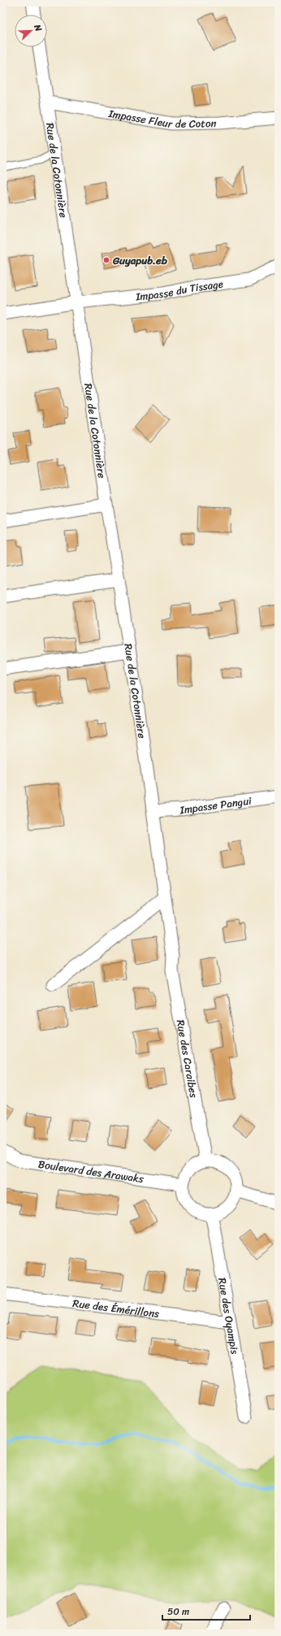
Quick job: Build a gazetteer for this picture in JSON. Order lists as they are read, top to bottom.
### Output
{
  "streets": {
    "street": [
      "Impasse Fleur de Coton",
      "Rue de la Cotonnière",
      "Impasse du Tissage",
      "Impasse Pangui",
      "Rue des Caraibes",
      "Boulevard des Arawaks",
      "Rue des Émérillons",
      "Rue des Oyampis"
    ]
  },
  "crossings": [
    ["Impasse Fleur de Coton", "Rue de la Cotonnière"],
    ["Rue de la Cotonnière", "Impasse du Tissage"],
    ["Rue de la Cotonnière", "Impasse Pangui"],
    ["Rue de la Cotonnière", "Rue des Caraibes"],
    ["Rue des Caraibes", "Boulevard des Arawaks"],
    ["Rue des Caraibes", "Rue des Oyampis"],
    ["Boulevard des Arawaks", "Rue des Oyampis"],
    ["Rue des Émérillons", "Rue des Oyampis"]
  ],
  "places": ["Guyapub.eb"],
  "scale_bar": "50 m",
  "north": "top right"
}
